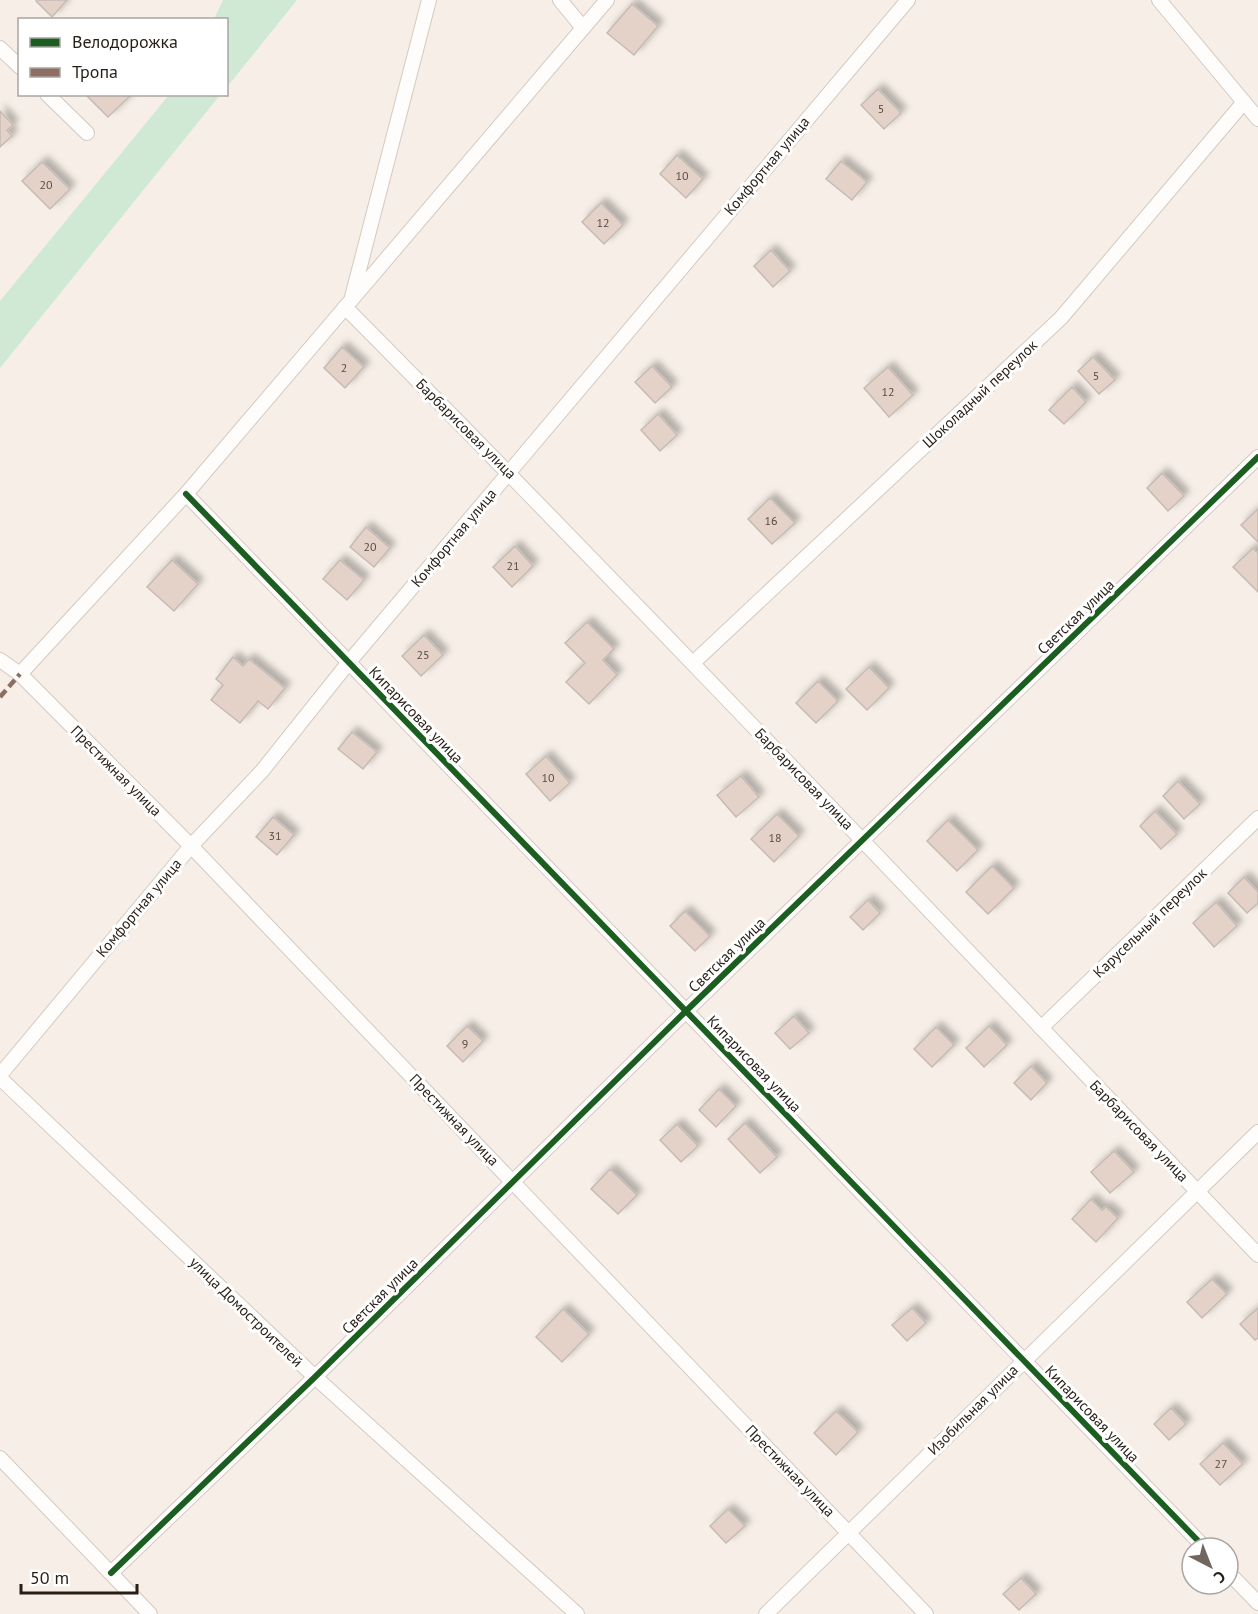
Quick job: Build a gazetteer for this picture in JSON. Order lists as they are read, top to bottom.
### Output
{
  "streets": {
    "street": [
      "Комфортная улица",
      "Шоколадный переулок",
      "Барбарисовая улица",
      "Светская улица",
      "Кипарисовая улица",
      "Престижная улица",
      "Карусельный переулок",
      "улица Домостроителей",
      "Изобильная улица"
    ]
  },
  "crossings": [
    ["Комфортная улица", "Барбарисовая улица"],
    ["Комфортная улица", "Кипарисовая улица"],
    ["Комфортная улица", "Престижная улица"],
    ["Комфортная улица", "улица Домостроителей"],
    ["Шоколадный переулок", "Барбарисовая улица"],
    ["Барбарисовая улица", "Светская улица"],
    ["Барбарисовая улица", "Карусельный переулок"],
    ["Барбарисовая улица", "Изобильная улица"],
    ["Светская улица", "Кипарисовая улица"],
    ["Светская улица", "Престижная улица"],
    ["Светская улица", "улица Домостроителей"],
    ["Кипарисовая улица", "Изобильная улица"],
    ["Престижная улица", "Изобильная улица"]
  ],
  "house_numbers": [
    "5",
    "10",
    "20",
    "12",
    "2",
    "5",
    "12",
    "16",
    "20",
    "21",
    "25",
    "10",
    "31",
    "18",
    "9",
    "27"
  ],
  "legend": ["Велодорожка", "Тропа"],
  "scale_bar": "50 m",
  "north": "bottom right"
}
